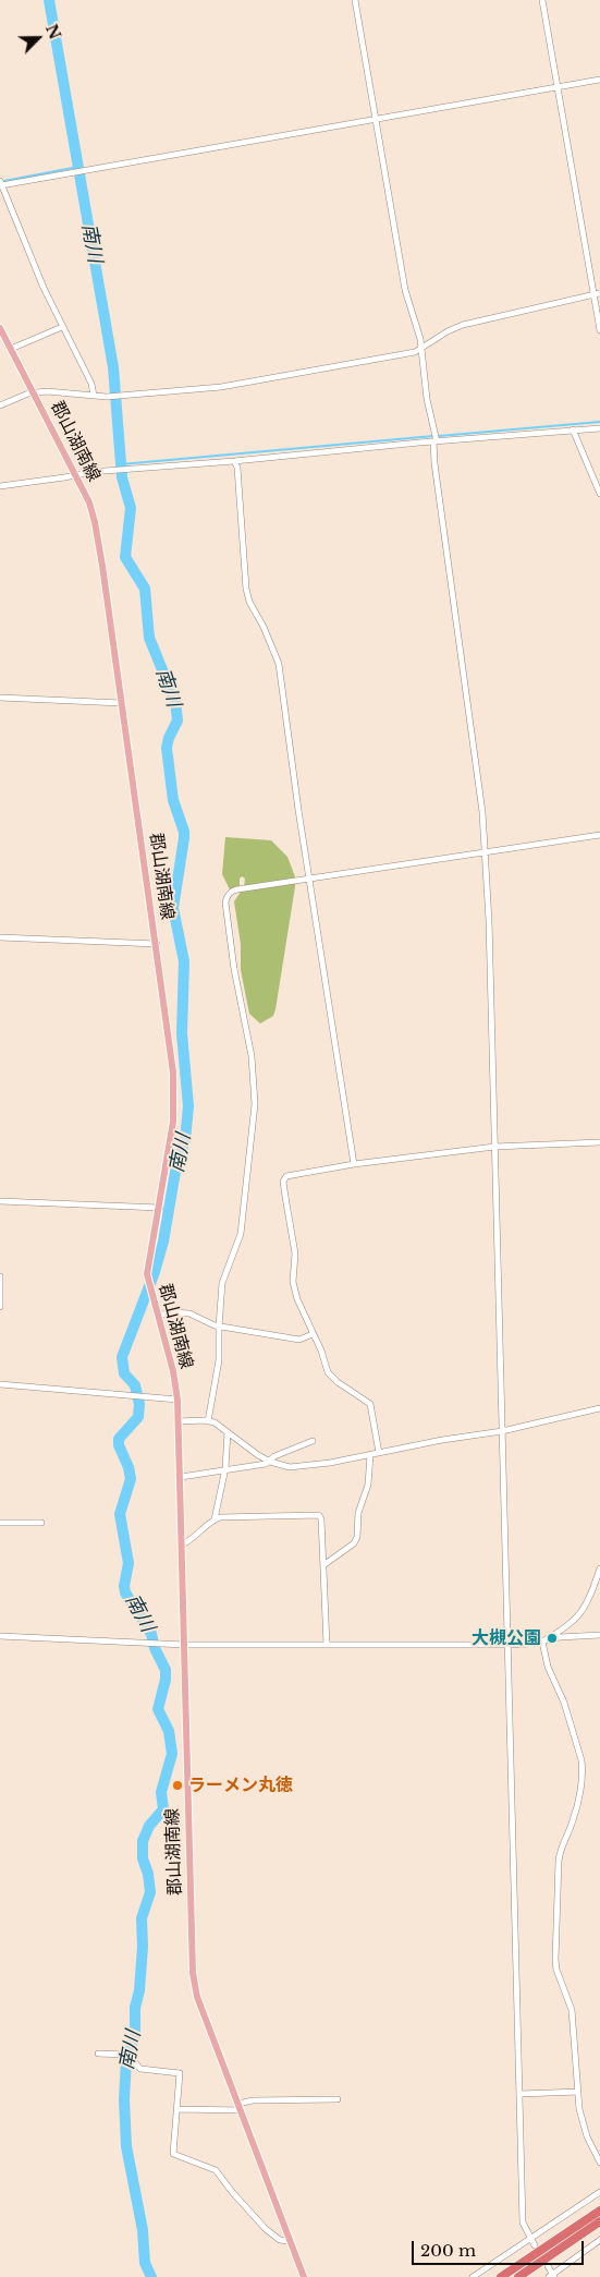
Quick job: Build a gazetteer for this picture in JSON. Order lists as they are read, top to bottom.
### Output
{
  "streets": {
    "main road": ["郡山湖南線"]
  },
  "water": ["南川"],
  "places": ["大槻公園", "ラーメン丸徳"],
  "scale_bar": "200 m",
  "north": "top right"
}
